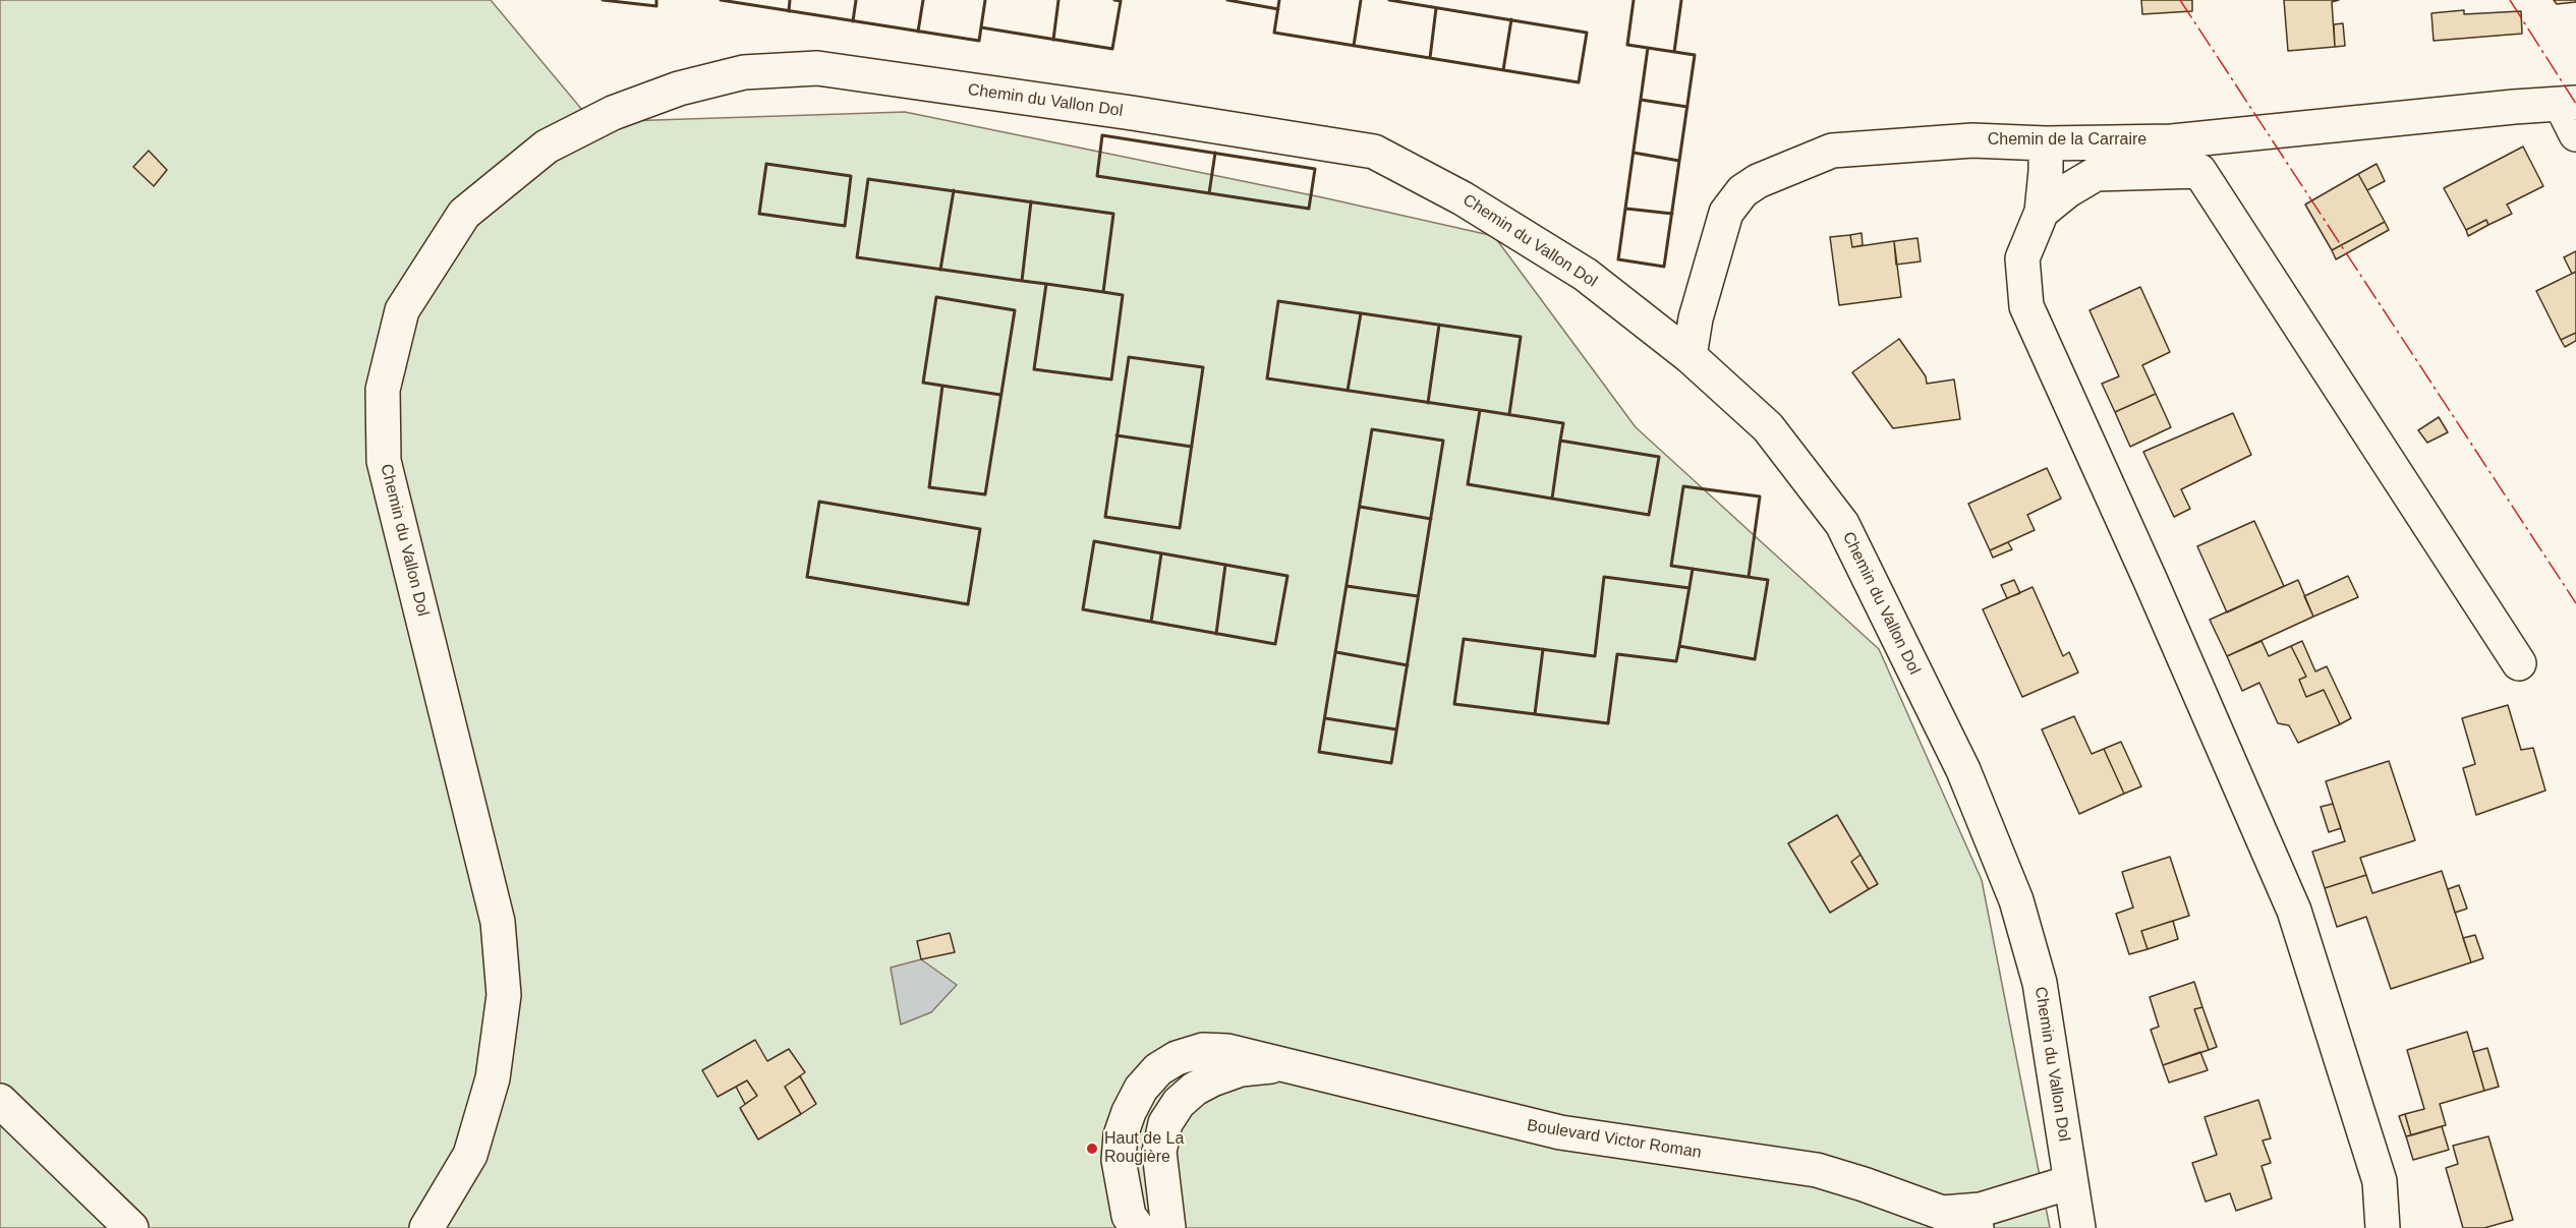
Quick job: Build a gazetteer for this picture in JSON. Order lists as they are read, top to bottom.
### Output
{
  "streets": {
    "street": ["Chemin du Vallon Dol", "Chemin de la Carraire", "Boulevard Victor Roman"]
  },
  "crossings": [
    ["Chemin du Vallon Dol", "Chemin de la Carraire"],
    ["Chemin du Vallon Dol", "Boulevard Victor Roman"]
  ],
  "places": ["Haut de La Rougière"]
}
